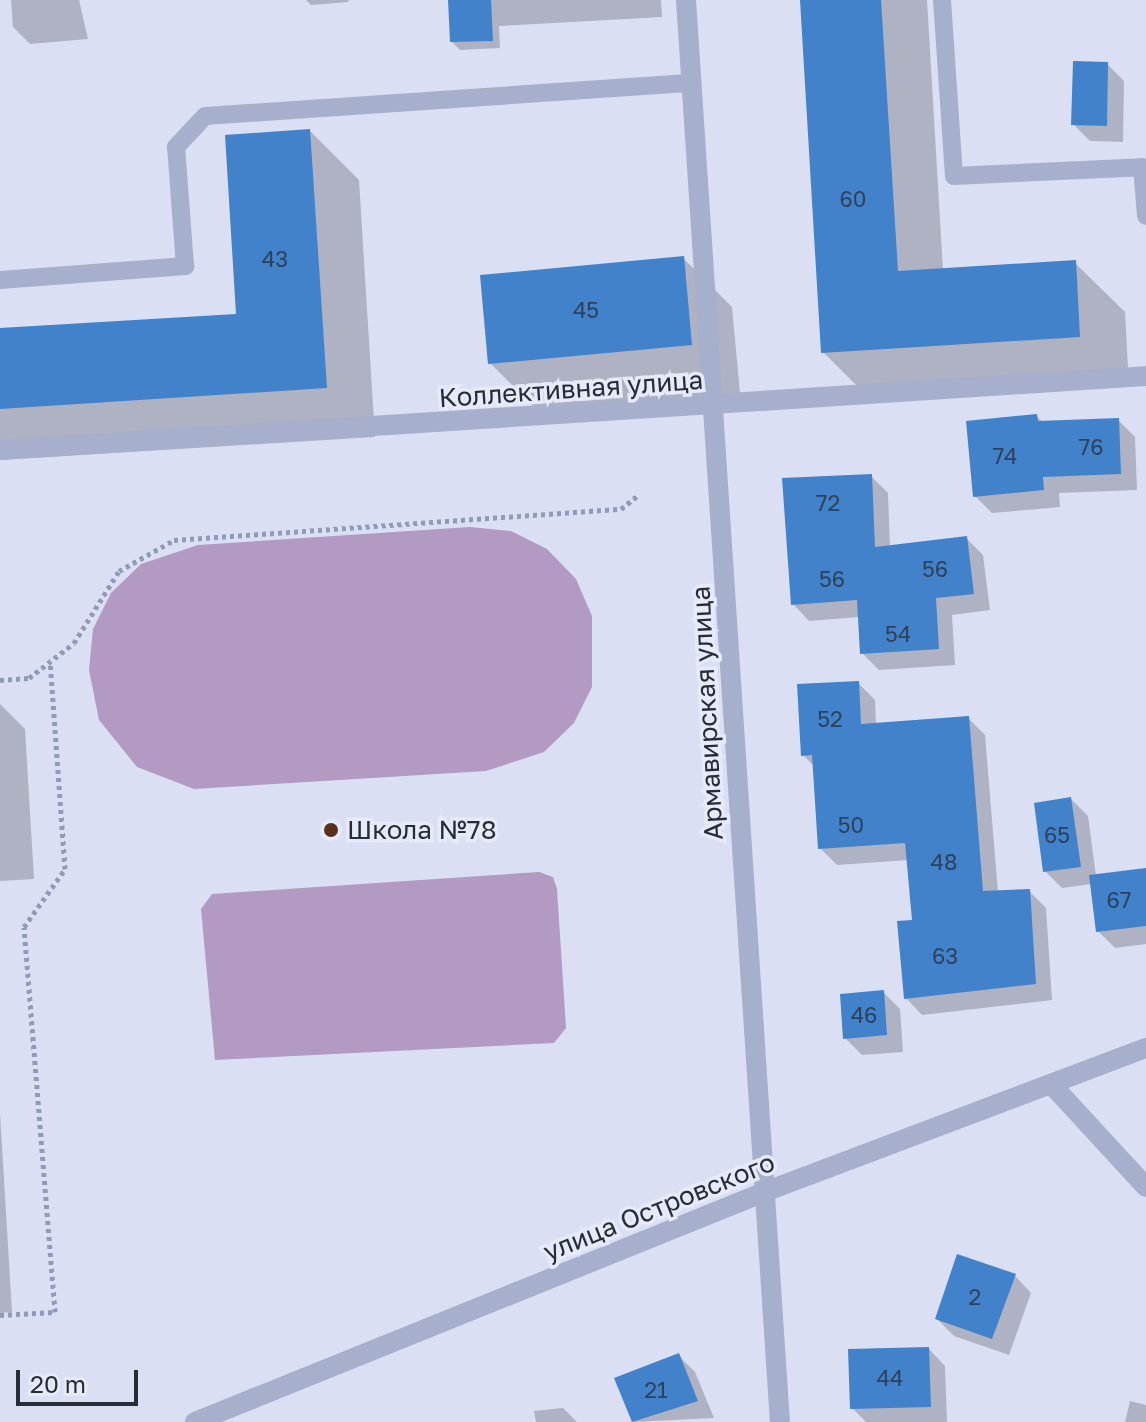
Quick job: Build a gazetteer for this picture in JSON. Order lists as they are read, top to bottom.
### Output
{
  "streets": {
    "street": ["Коллективная улица", "Армавирская улица", "улица Островского"]
  },
  "crossings": [
    ["Коллективная улица", "Армавирская улица"],
    ["Армавирская улица", "улица Островского"]
  ],
  "places": ["Школа №78"],
  "house_numbers": [
    "60",
    "43",
    "45",
    "76",
    "74",
    "72",
    "56",
    "56",
    "54",
    "52",
    "50",
    "65",
    "48",
    "67",
    "63",
    "46",
    "2",
    "44",
    "21"
  ],
  "scale_bar": "20 m"
}
